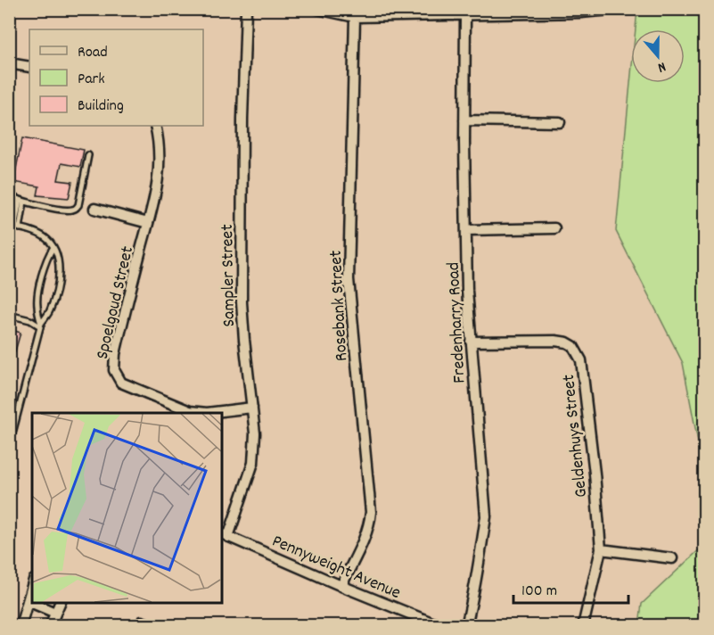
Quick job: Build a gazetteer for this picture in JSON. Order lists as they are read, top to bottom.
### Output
{
  "streets": {
    "street": [
      "Sampler Street",
      "Spoelgoud Street",
      "Rosebank Street",
      "Fredenharry Road",
      "Geldenhuys Street",
      "Pennyweight Avenue"
    ]
  },
  "crossings": [
    ["Sampler Street", "Spoelgoud Street"],
    ["Sampler Street", "Pennyweight Avenue"],
    ["Rosebank Street", "Pennyweight Avenue"],
    ["Fredenharry Road", "Geldenhuys Street"]
  ],
  "legend": ["Road", "Park", "Building"],
  "scale_bar": "100 m",
  "north": "bottom"
}
